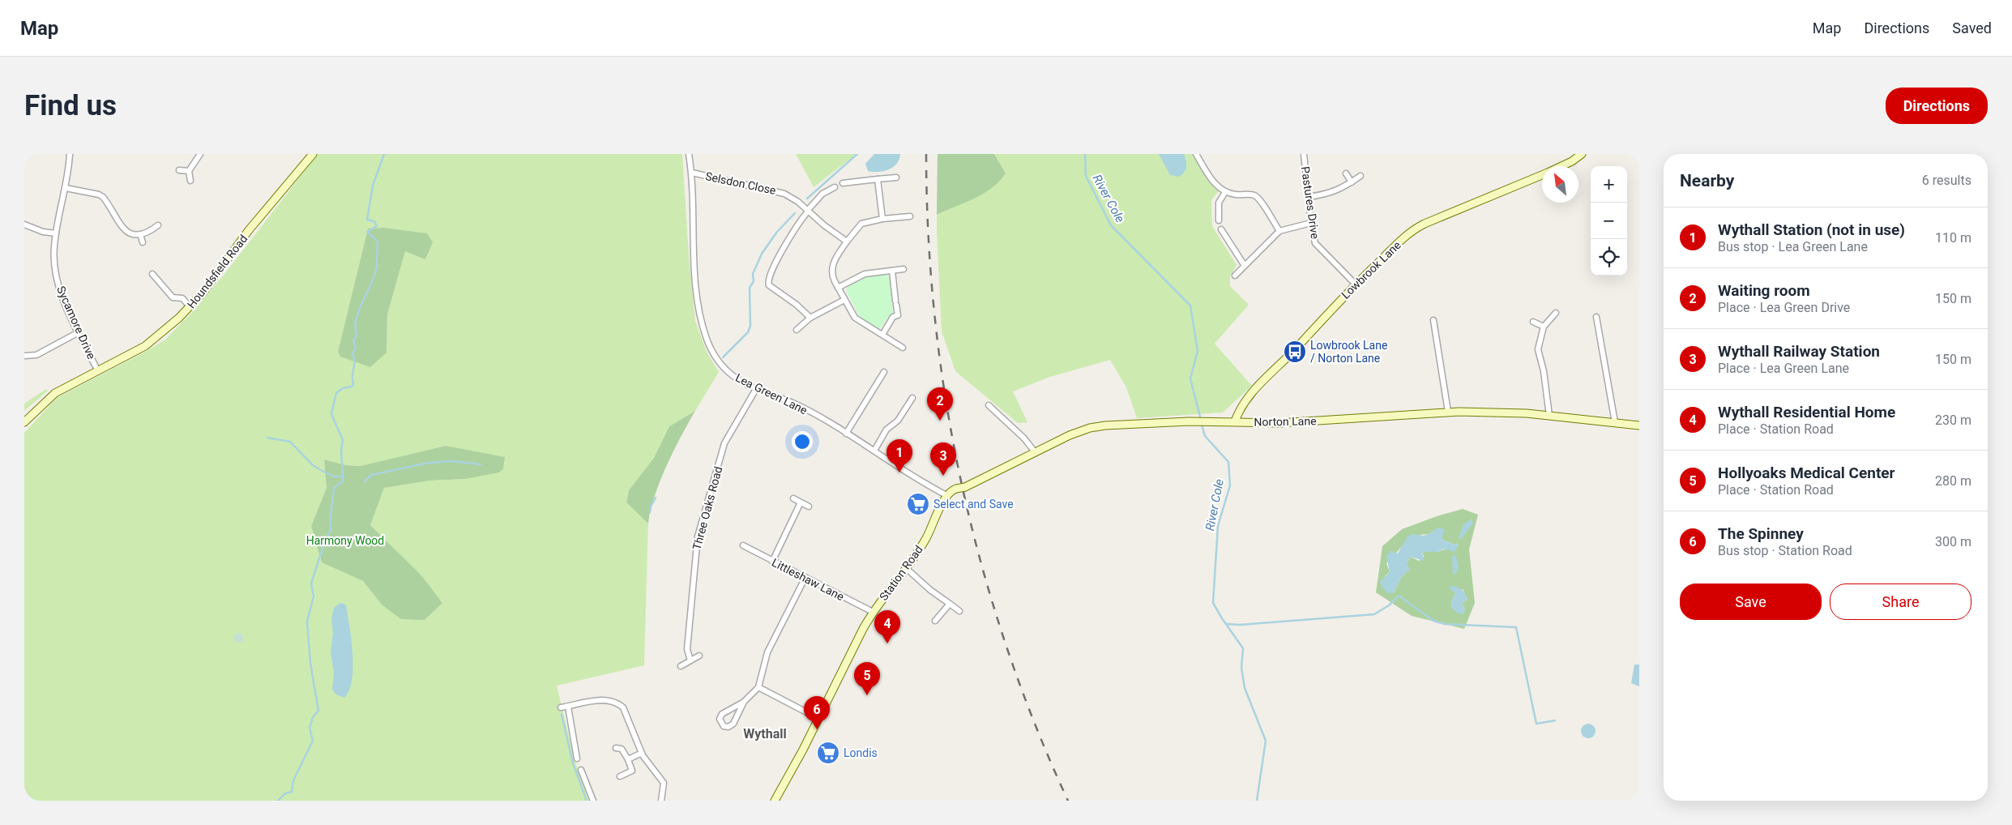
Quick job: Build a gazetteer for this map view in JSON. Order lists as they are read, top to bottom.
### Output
{
  "streets": {
    "street": [
      "Selsdon Close",
      "Pastures Drive",
      "Lowbrook Lane",
      "Houndsfield Road",
      "Sycamore Drive",
      "Lea Green Lane",
      "Norton Lane",
      "Three Oaks Road",
      "Station Road",
      "Littleshaw Lane"
    ]
  },
  "crossings": [
    ["Selsdon Close", "Lea Green Lane"],
    ["Pastures Drive", "Lowbrook Lane"],
    ["Lowbrook Lane", "Norton Lane"],
    ["Houndsfield Road", "Sycamore Drive"],
    ["Lea Green Lane", "Norton Lane"],
    ["Lea Green Lane", "Three Oaks Road"],
    ["Lea Green Lane", "Station Road"],
    ["Norton Lane", "Station Road"],
    ["Station Road", "Littleshaw Lane"]
  ],
  "districts": ["Wythall"],
  "water": ["River Cole"],
  "parks": ["Harmony Wood"],
  "places": {
    "bus stop": ["Lowbrook Lane / Norton Lane"],
    "supermarket": ["Select and Save", "Londis"]
  },
  "north": "top left",
  "page": {
    "header": "Map",
    "nav": ["Map", "Directions", "Saved"],
    "buttons": [
      "Directions",
      ["Save", "Share"]
    ],
    "title": "Find us",
    "heading": ["Nearby", "6 results"],
    "map_buttons": ["+", "−"],
    "list": [
      {
        "mark": "1",
        "name": "Wythall Station (not in use)",
        "note": "Bus stop · Lea Green Lane",
        "value": "110 m"
      },
      {
        "mark": "2",
        "name": "Waiting room",
        "note": "Place · Lea Green Drive",
        "value": "150 m"
      },
      {
        "mark": "3",
        "name": "Wythall Railway Station",
        "note": "Place · Lea Green Lane",
        "value": "150 m"
      },
      {
        "mark": "4",
        "name": "Wythall Residential Home",
        "note": "Place · Station Road",
        "value": "230 m"
      },
      {
        "mark": "5",
        "name": "Hollyoaks Medical Center",
        "note": "Place · Station Road",
        "value": "280 m"
      },
      {
        "mark": "6",
        "name": "The Spinney",
        "note": "Bus stop · Station Road",
        "value": "300 m"
      }
    ],
    "pins": [
      "2",
      "1",
      "3",
      "4",
      "5",
      "6"
    ]
  }
}
